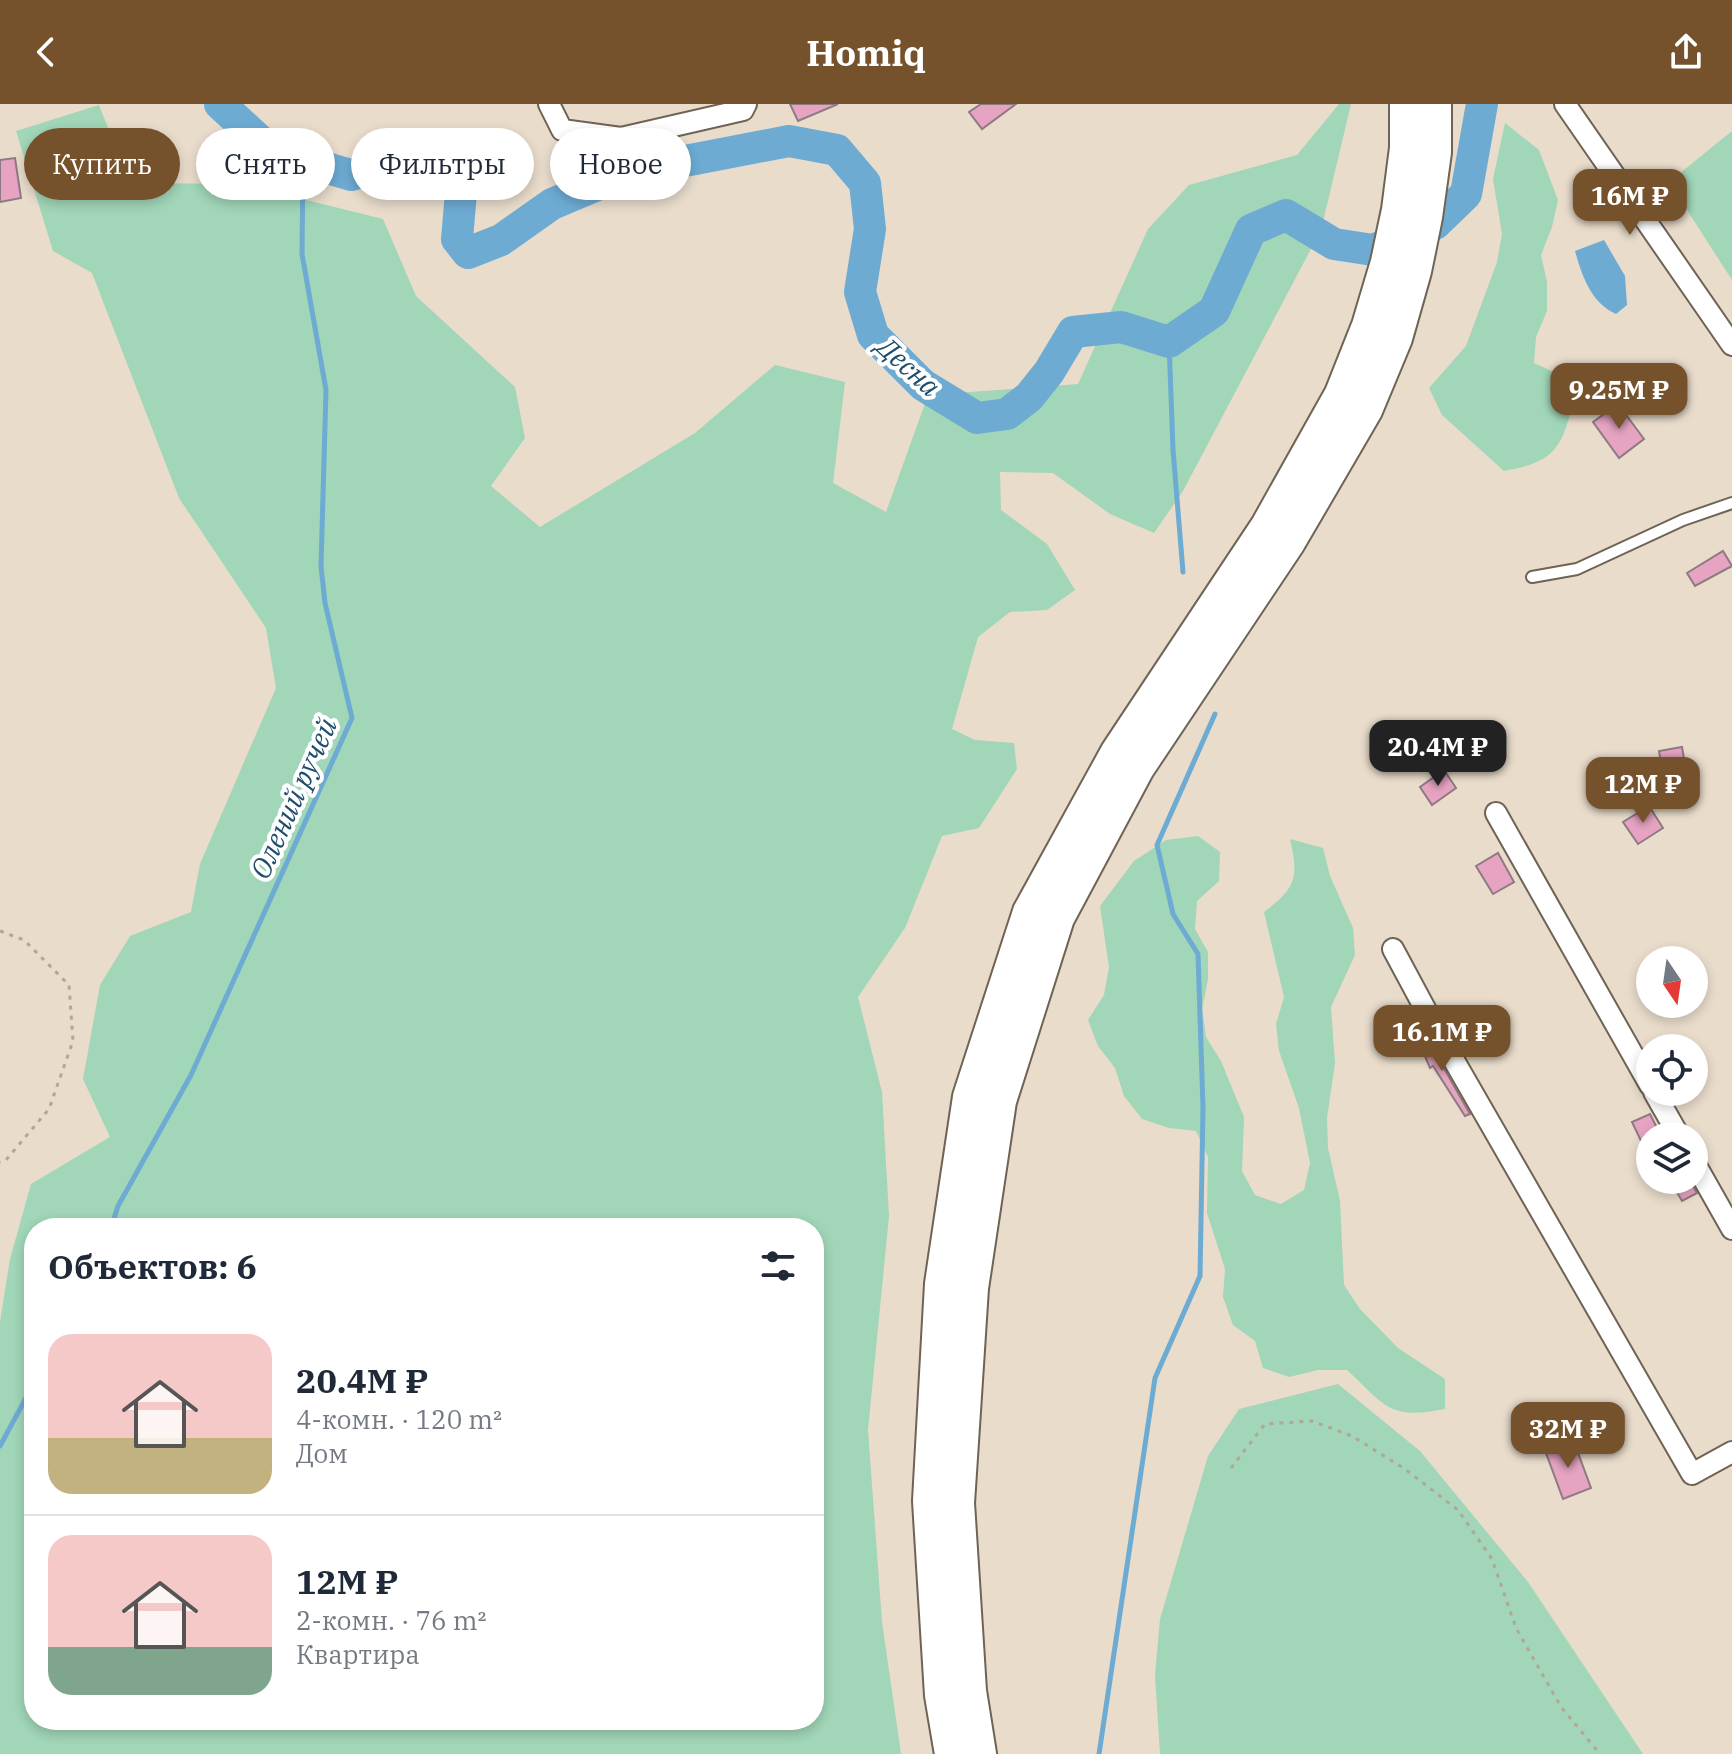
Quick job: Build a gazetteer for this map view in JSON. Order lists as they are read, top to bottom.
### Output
{
  "water": ["Десна", "Олений ручей"],
  "north": "bottom",
  "page": {
    "header": "Homiq",
    "chip": [
      "Купить",
      "Снять",
      "Фильтры",
      "Новое"
    ],
    "price": [
      "16M ₽",
      "9.25M ₽",
      "20.4M ₽",
      "12M ₽",
      "16.1M ₽",
      "32M ₽"
    ],
    "heading": "Объектов: 6",
    "list": [
      {
        "name": "20.4M ₽",
        "note": "4-комн. · 120 m² · Дом"
      },
      {
        "name": "12M ₽",
        "note": "2-комн. · 76 m² · Квартира"
      }
    ]
  }
}
